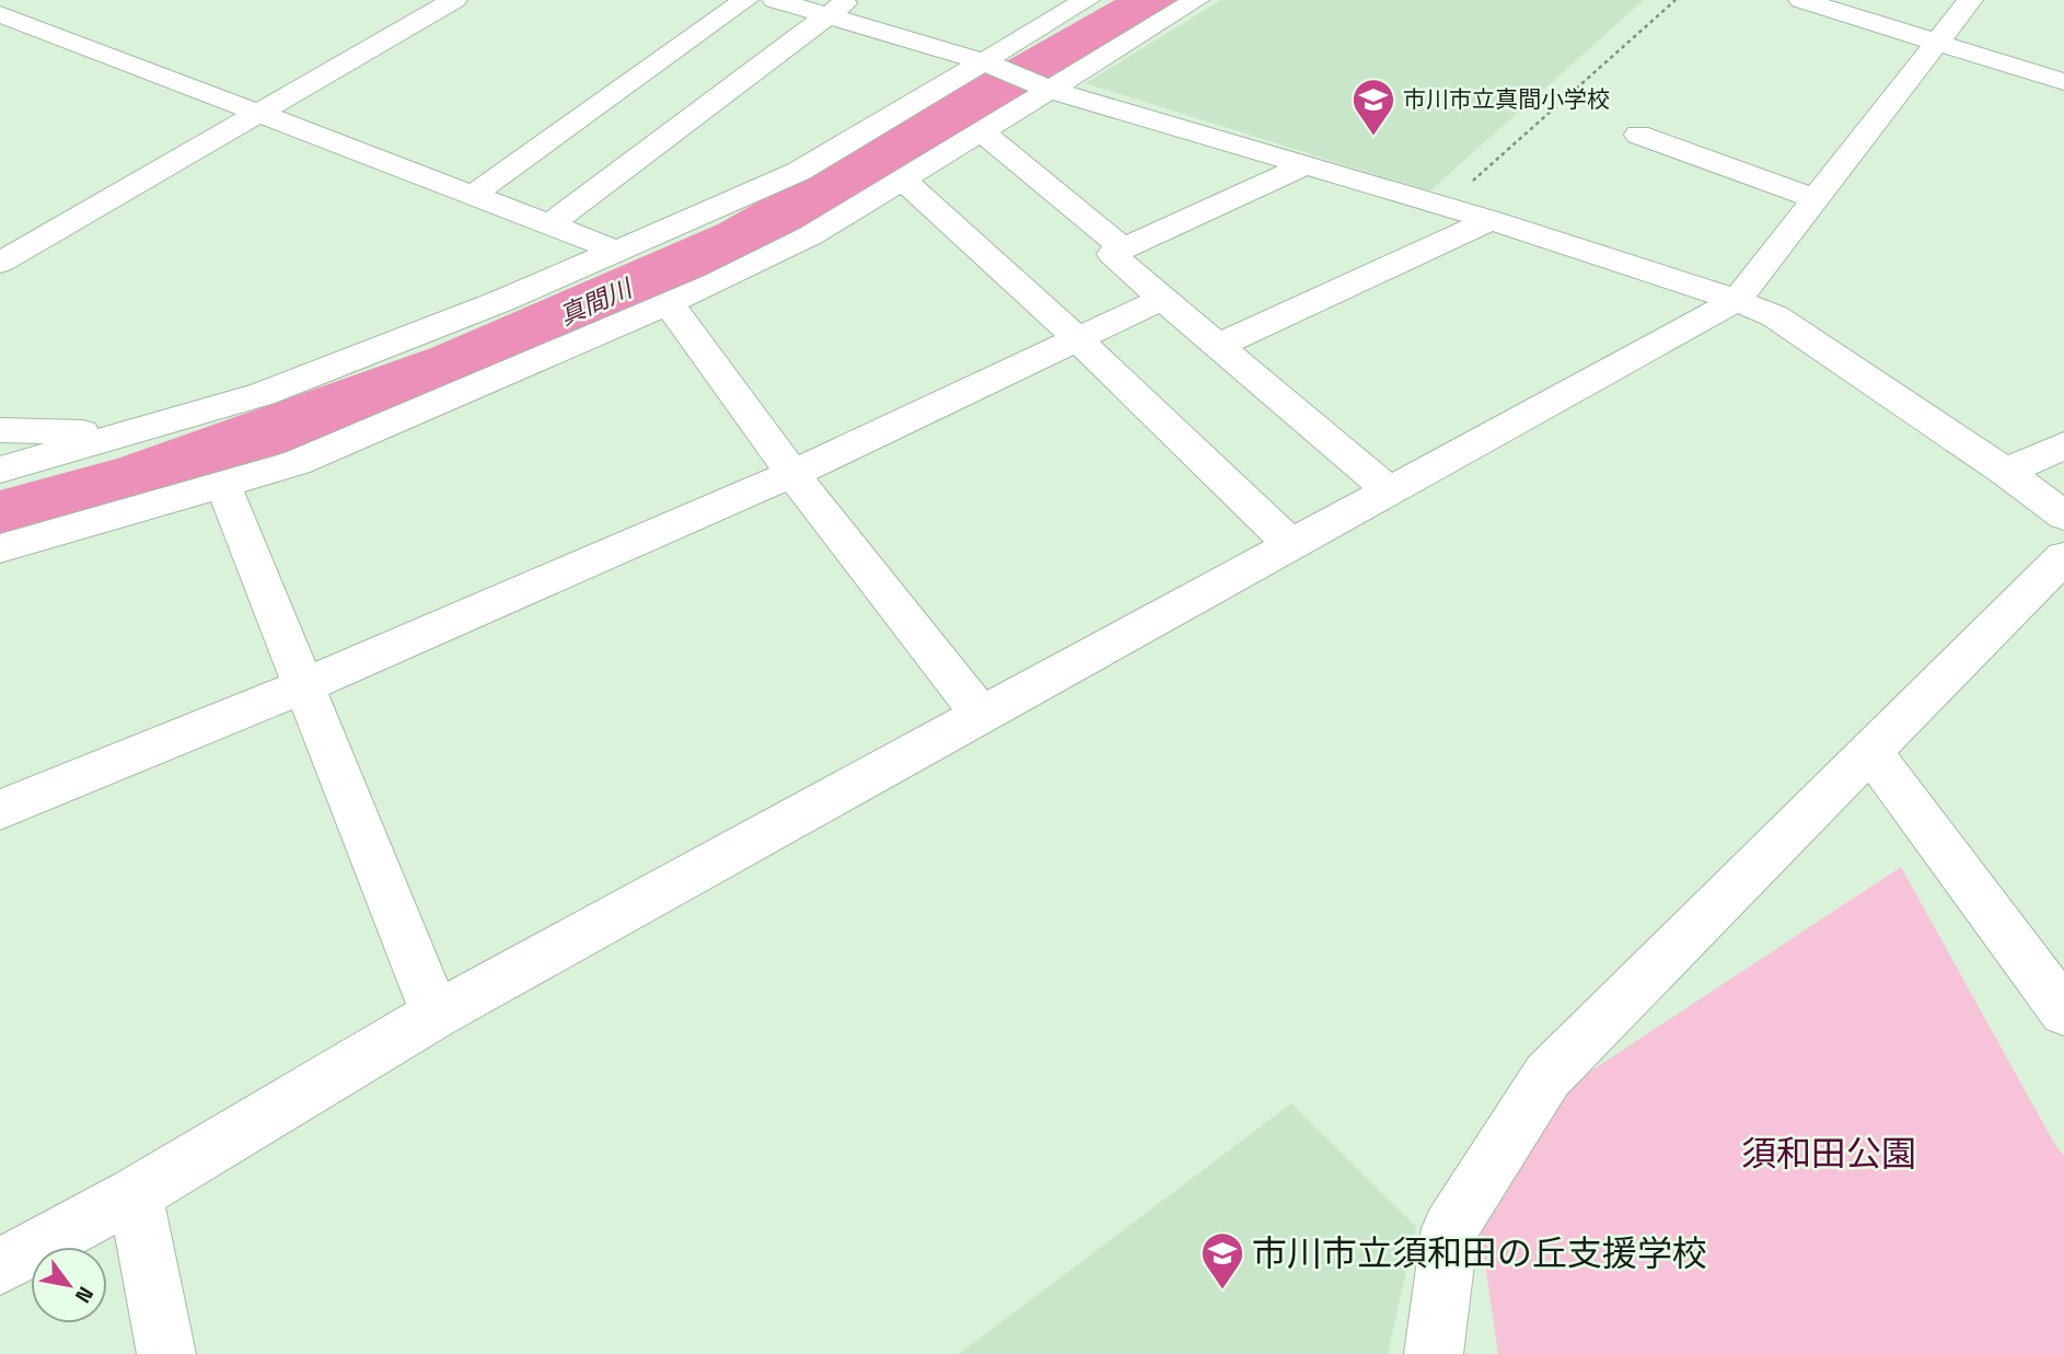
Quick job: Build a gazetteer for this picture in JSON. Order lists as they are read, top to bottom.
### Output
{
  "water": ["真間川"],
  "parks": ["須和田公園"],
  "places": {
    "school or university": ["市川市立真間小学校", "市川市立須和田の丘支援学校"]
  },
  "north": "bottom right"
}
